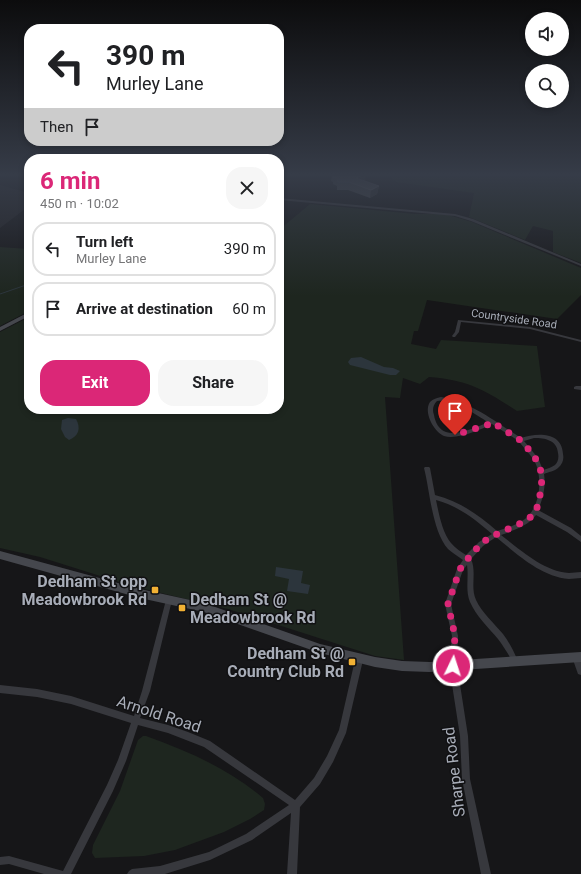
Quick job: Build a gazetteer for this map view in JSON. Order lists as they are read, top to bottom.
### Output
{
  "streets": {
    "street": ["Countryside Road", "Arnold Road", "Sharpe Road"]
  },
  "places": {
    "transit": ["Dedham St opp Meadowbrook Rd", "Dedham St @ Meadowbrook Rd", "Dedham St @ Country Club Rd"]
  },
  "page": {
    "turn": ["390 m", "Murley Lane"],
    "then": "Then",
    "heading": ["6 min", "450 m · 10:02"],
    "list": [
      {
        "name": "Turn left",
        "note": "Murley Lane",
        "value": "390 m"
      },
      {
        "name": "Arrive at destination",
        "value": "60 m"
      }
    ],
    "buttons": ["Exit", "Share"]
  }
}
